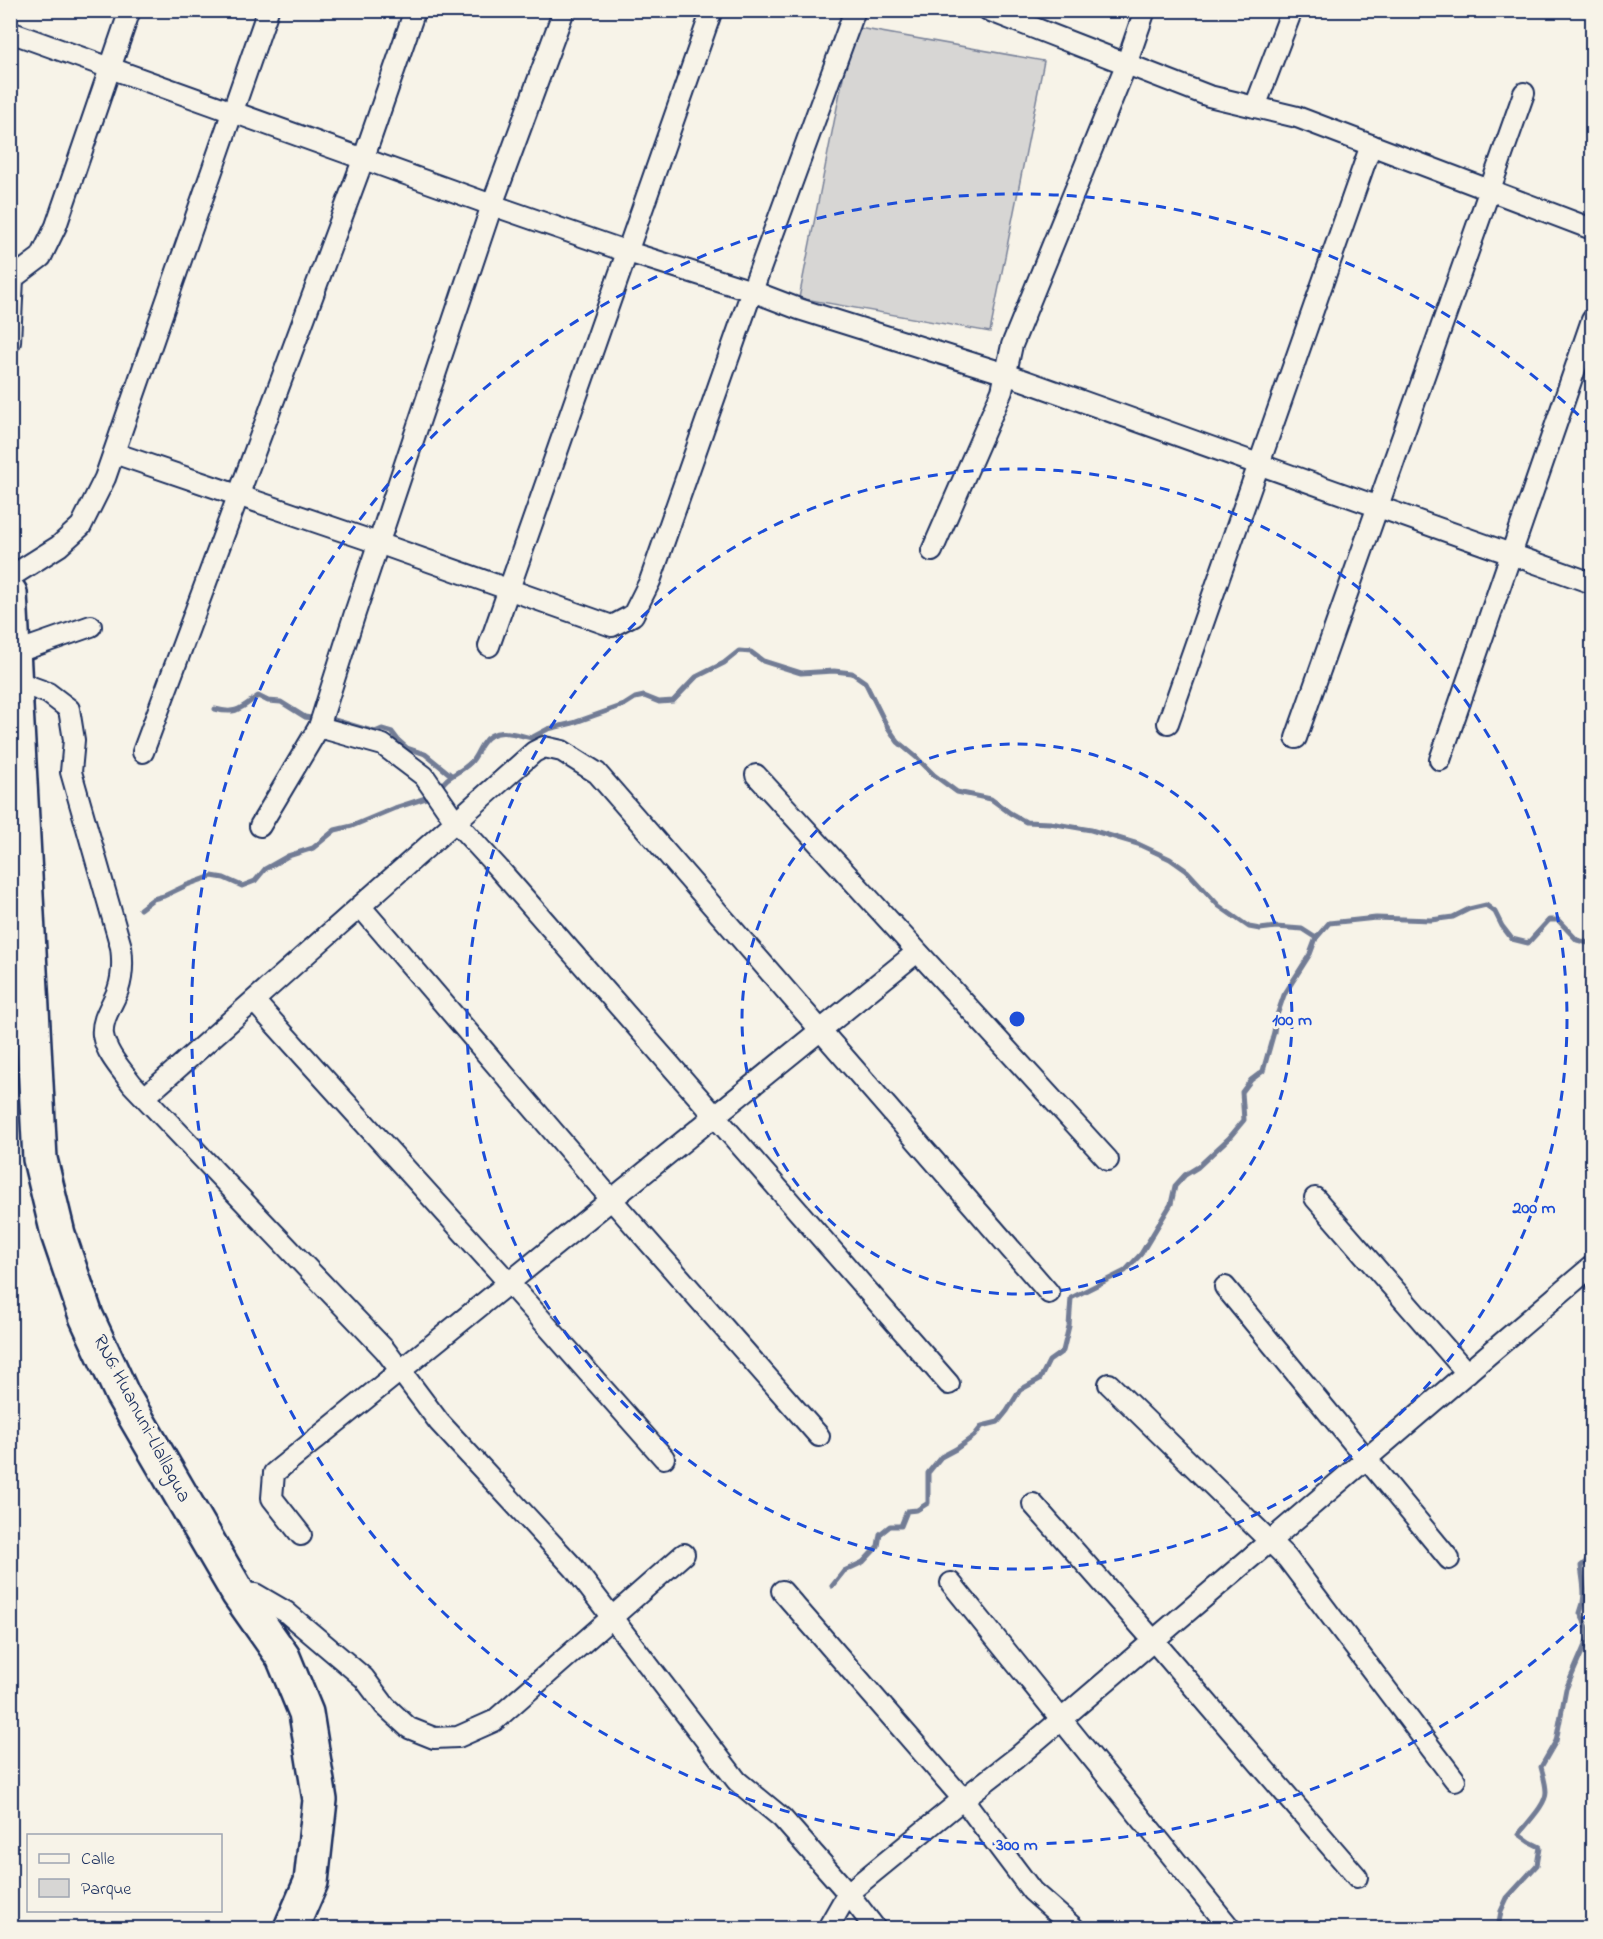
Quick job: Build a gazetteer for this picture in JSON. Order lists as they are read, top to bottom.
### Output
{
  "streets": {
    "highway": ["RN6: Huanuni-Llallagua"]
  },
  "legend": ["Calle", "Parque"],
  "rings": ["100 m", "200 m", "300 m"]
}
